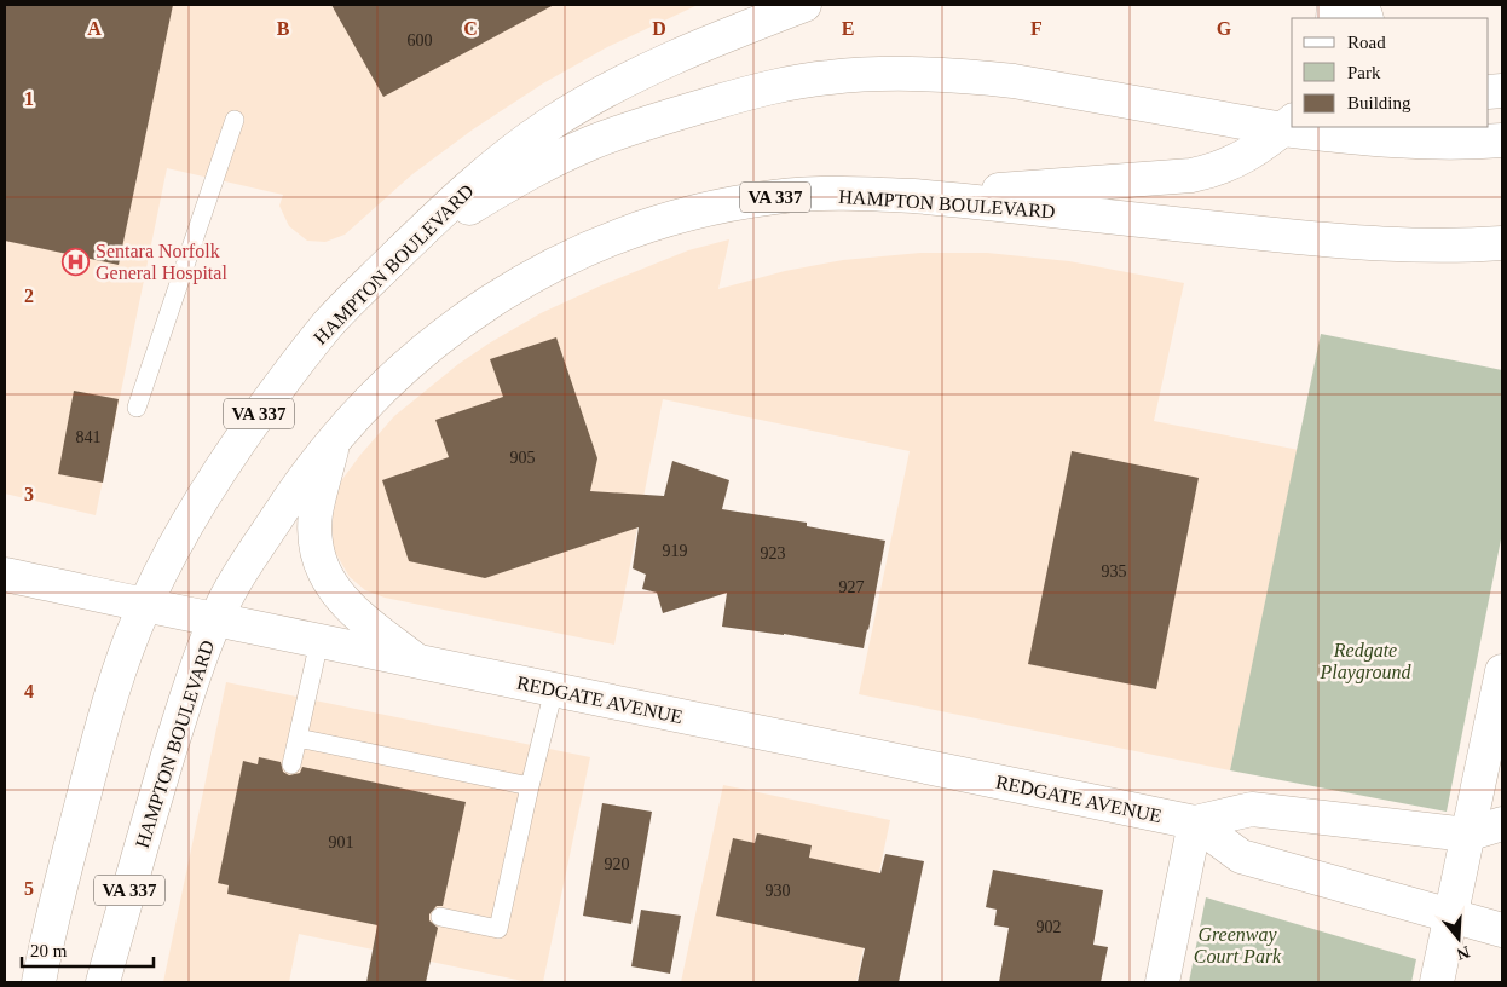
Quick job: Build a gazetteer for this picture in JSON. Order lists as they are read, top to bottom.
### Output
{
  "streets": {
    "main road": ["VA 337", "HAMPTON BOULEVARD", "REDGATE AVENUE"]
  },
  "crossings": [
    ["HAMPTON BOULEVARD", "REDGATE AVENUE"]
  ],
  "parks": ["Redgate Playground", "Greenway Court Park"],
  "places": {
    "hospital": ["Sentara Norfolk General Hospital"]
  },
  "house_numbers": [
    "600",
    "841",
    "905",
    "919",
    "923",
    "935",
    "927",
    "901",
    "920",
    "930",
    "902"
  ],
  "legend": ["Road", "Park", "Building"],
  "scale_bar": "20 m",
  "north": "bottom",
  "grid": {
    "columns": [
      "A",
      "B",
      "C",
      "D",
      "E",
      "F",
      "G"
    ],
    "rows": [
      "1",
      "2",
      "3",
      "4",
      "5"
    ]
  }
}
